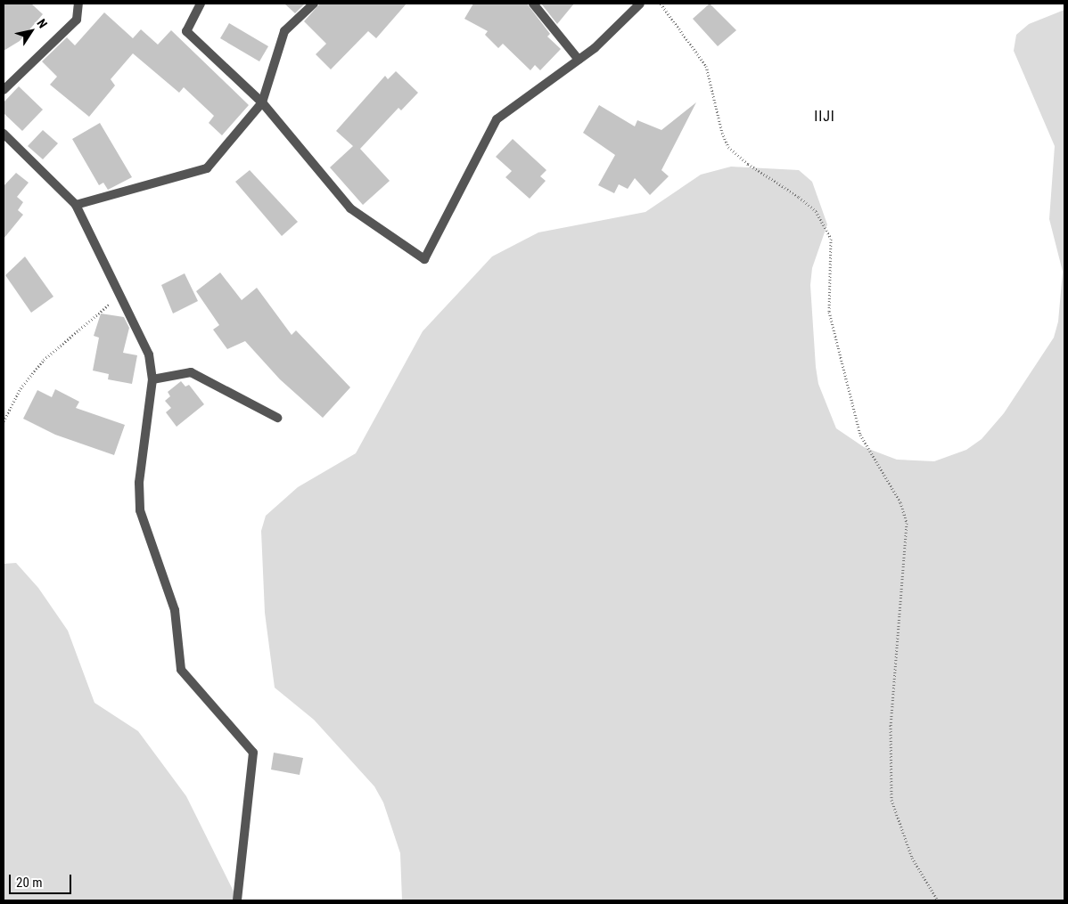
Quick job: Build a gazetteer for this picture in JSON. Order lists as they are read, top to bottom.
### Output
{
  "districts": ["IIJI"],
  "scale_bar": "20 m",
  "north": "top right"
}
